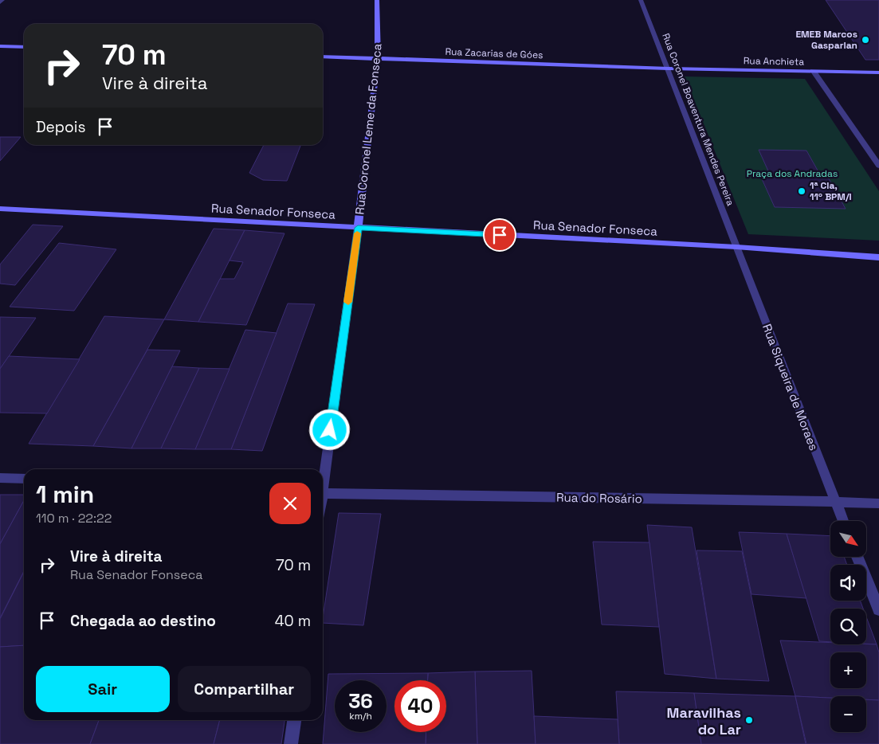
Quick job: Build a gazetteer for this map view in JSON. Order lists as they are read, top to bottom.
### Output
{
  "streets": {
    "main road": [
      "Rua Zacarias de Góes",
      "Rua Anchieta",
      "Rua Coronel Leme da Fonseca",
      "Rua Senador Fonseca"
    ],
    "street": ["Rua Coronel Boaventura Mendes Pereira", "Rua Siqueira de Moraes", "Rua do Rosário"]
  },
  "crossings": [
    ["Rua Zacarias de Góes", "Rua Anchieta"],
    ["Rua Zacarias de Góes", "Rua Coronel Boaventura Mendes Pereira"],
    ["Rua Zacarias de Góes", "Rua Coronel Leme da Fonseca"],
    ["Rua Anchieta", "Rua Coronel Boaventura Mendes Pereira"],
    ["Rua Coronel Boaventura Mendes Pereira", "Rua Senador Fonseca"],
    ["Rua Coronel Boaventura Mendes Pereira", "Rua Siqueira de Moraes"],
    ["Rua Coronel Leme da Fonseca", "Rua Senador Fonseca"],
    ["Rua Senador Fonseca", "Rua Siqueira de Moraes"],
    ["Rua Siqueira de Moraes", "Rua do Rosário"]
  ],
  "parks": ["Praça dos Andradas"],
  "places": ["EMEB Marcos Gasparian", "1ª Cia, 11º BPM/I", "Maravilhas do Lar"],
  "north": "bottom right",
  "page": {
    "turn": ["70 m", "Vire à direita"],
    "then": "Depois",
    "heading": ["1 min", "110 m · 22:22"],
    "map_buttons": ["+", "−"],
    "list": [
      {
        "name": "Vire à direita",
        "note": "Rua Senador Fonseca",
        "value": "70 m"
      },
      {
        "name": "Chegada ao destino",
        "value": "40 m"
      }
    ],
    "buttons": ["Sair", "Compartilhar"],
    "speed": "36 km/h",
    "limit": "40"
  }
}
